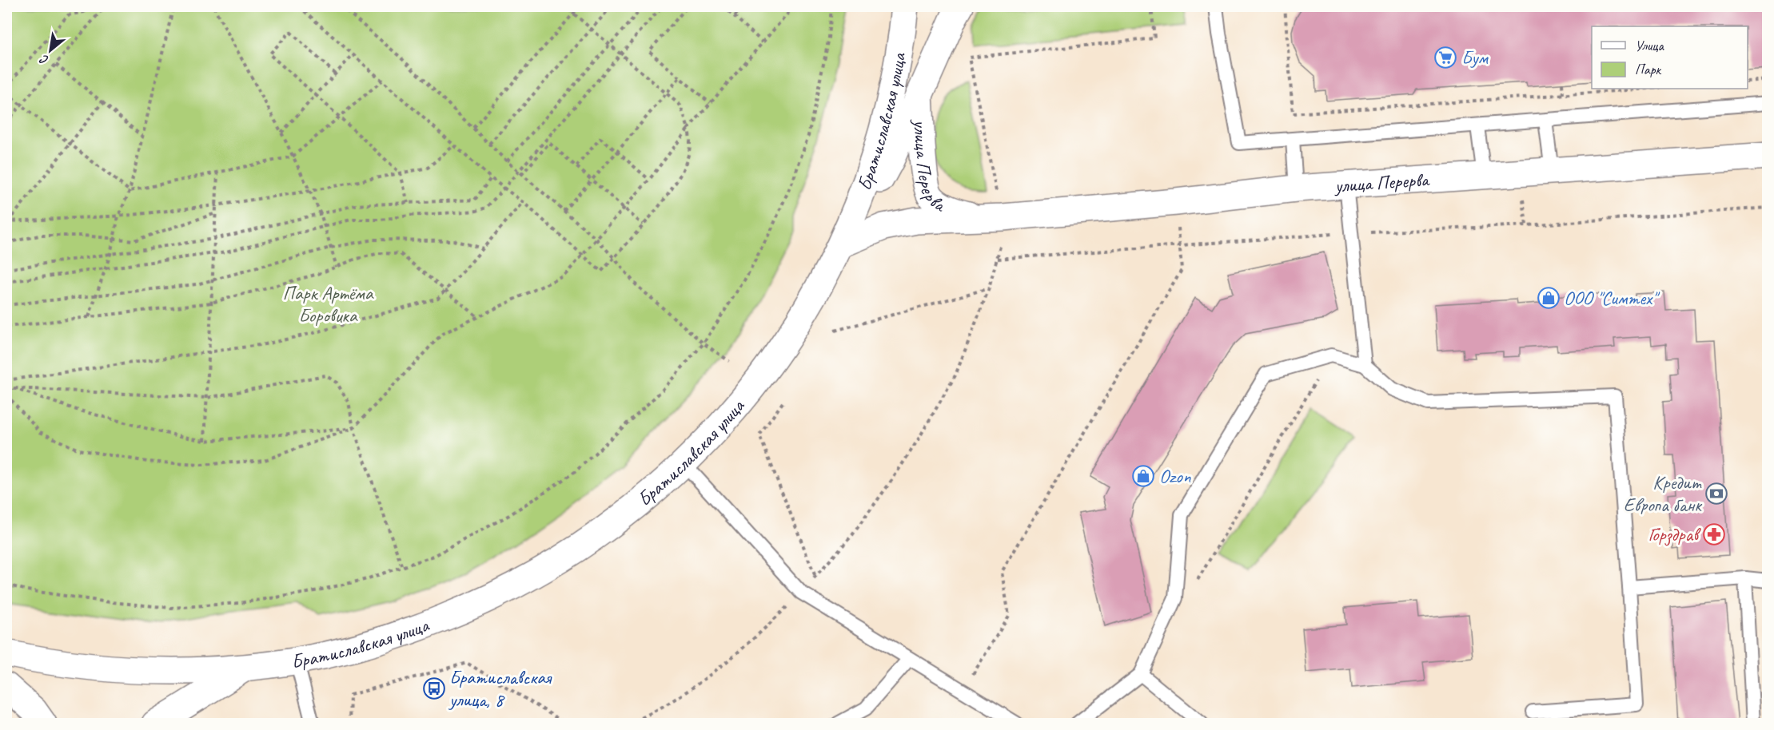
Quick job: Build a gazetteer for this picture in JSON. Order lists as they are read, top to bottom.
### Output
{
  "streets": {
    "main road": ["Братиславская улица", "улица Перерва"]
  },
  "crossings": [
    ["Братиславская улица", "улица Перерва"]
  ],
  "parks": ["Парк Артёма Боровика"],
  "places": {
    "supermarket": ["Бум"],
    "shop": ["ООО \"Симтех\"", "Ozon"],
    "bank": ["Кредит Европа банк"],
    "pharmacy": ["Горздрав"],
    "bus stop": ["Братиславская улица, 8"]
  },
  "legend": ["Улица", "Парк"],
  "north": "bottom left"
}
